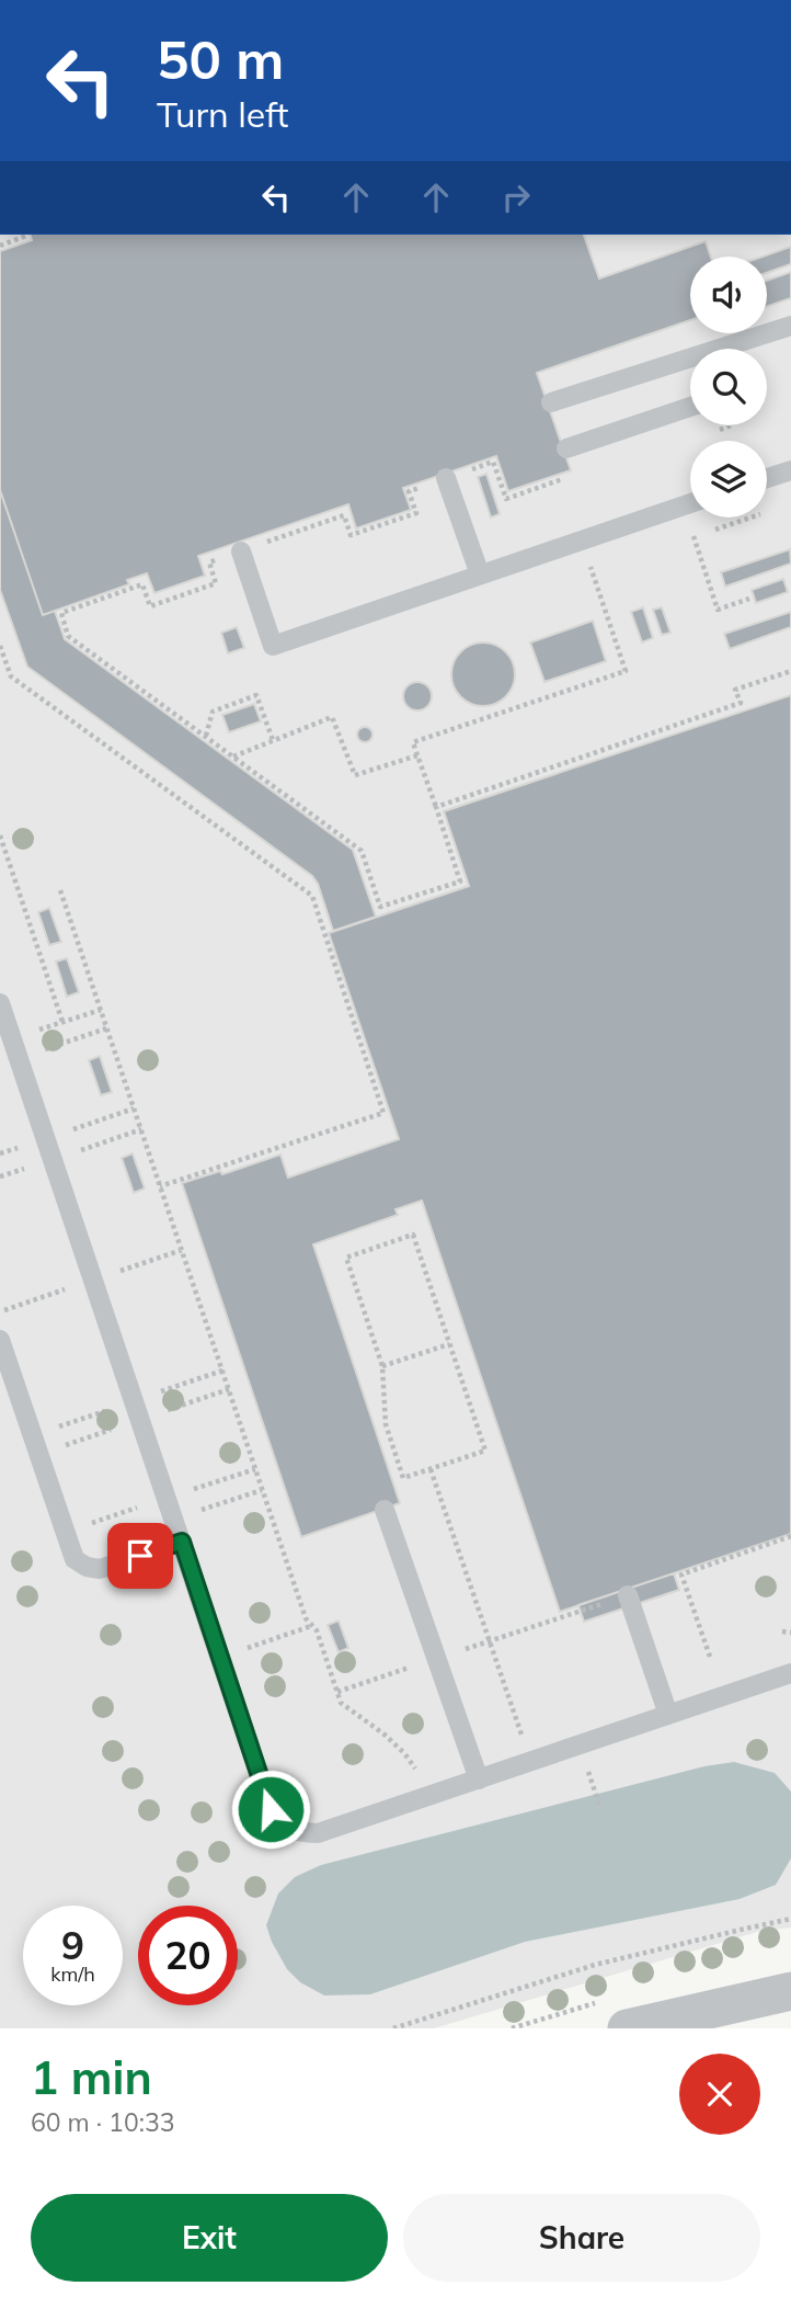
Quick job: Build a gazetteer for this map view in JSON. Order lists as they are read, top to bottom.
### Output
{
  "page": {
    "turn": ["50 m", "Turn left"],
    "speed": "9 km/h",
    "limit": "20",
    "heading": ["1 min", "60 m · 10:33"],
    "buttons": ["Exit", "Share"]
  }
}
